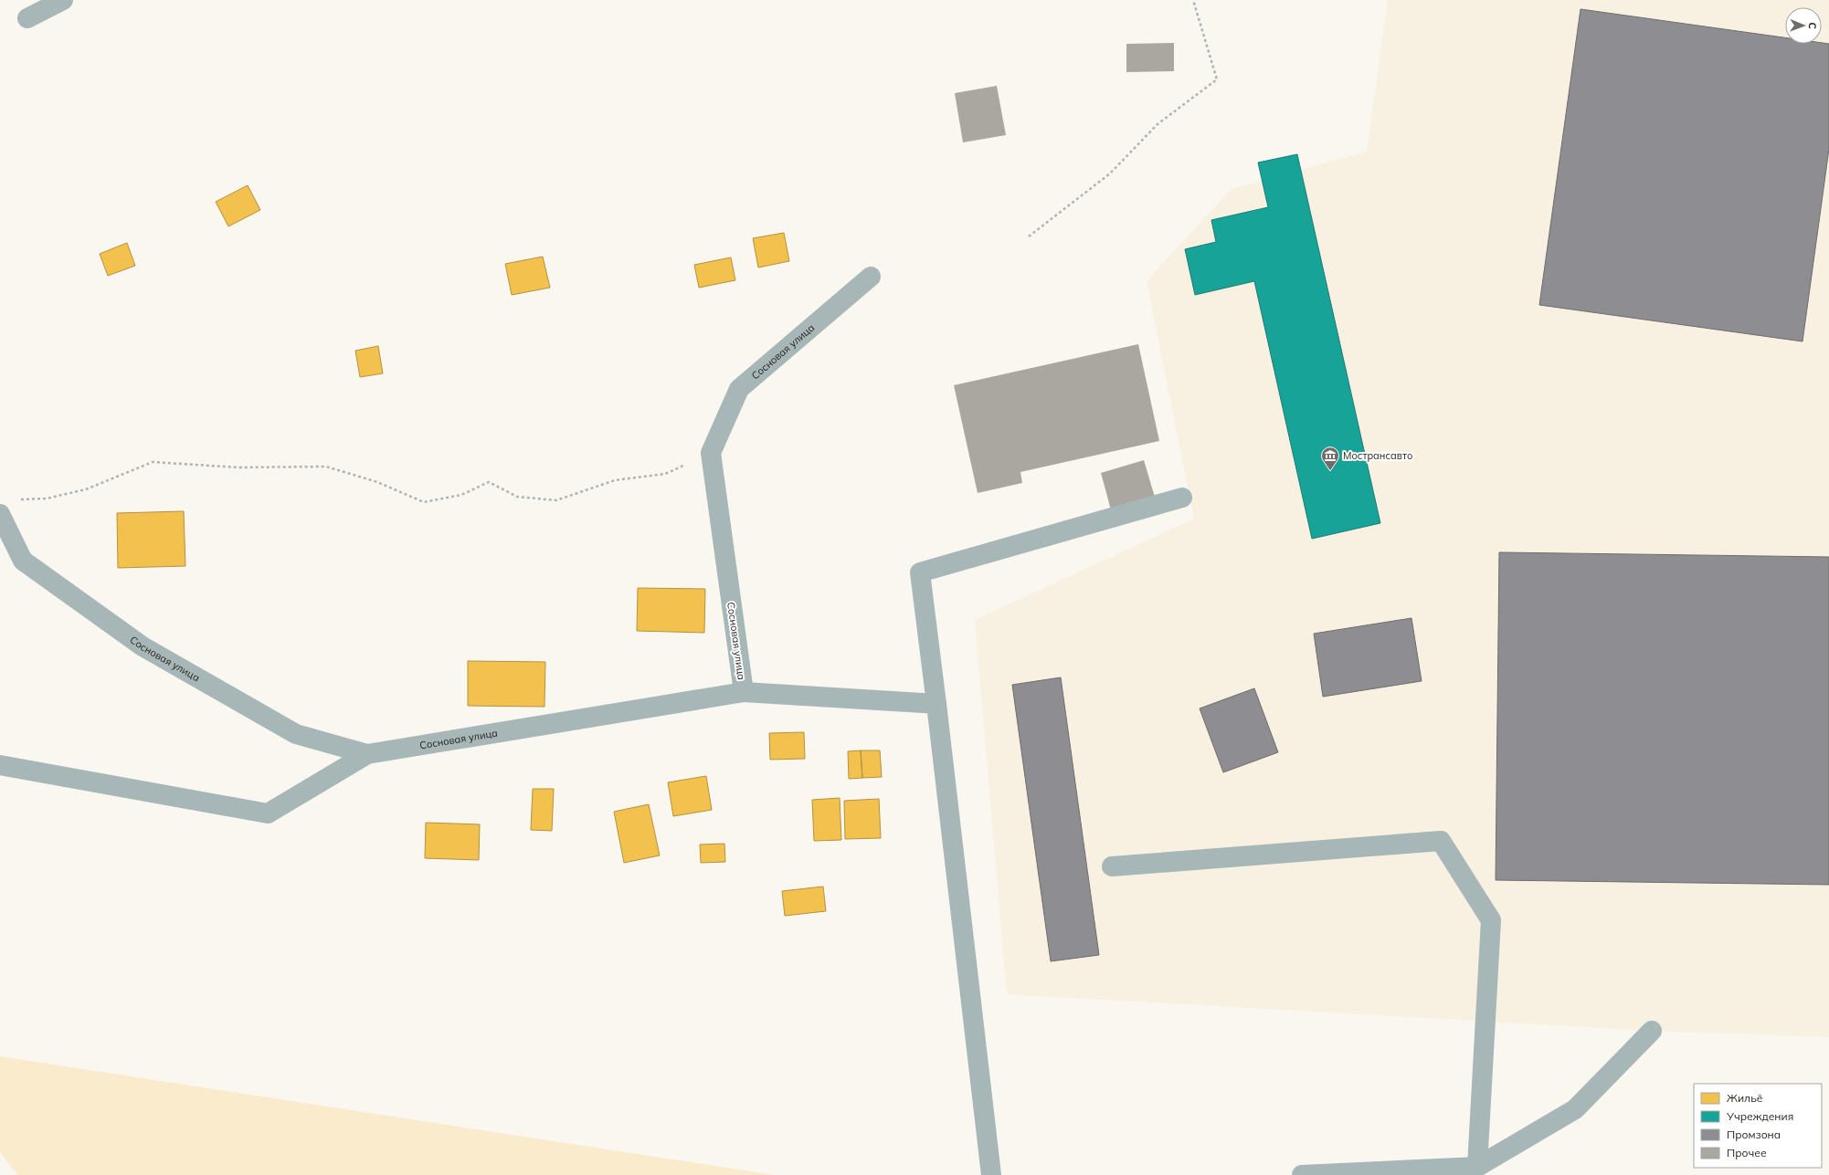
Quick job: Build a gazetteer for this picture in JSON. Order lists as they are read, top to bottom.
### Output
{
  "streets": {
    "lane": ["Сосновая улица"]
  },
  "places": {
    "museum": ["Мострансавто"]
  },
  "legend": [
    "Жильё",
    "Учреждения",
    "Промзона",
    "Прочее"
  ],
  "north": "right"
}
